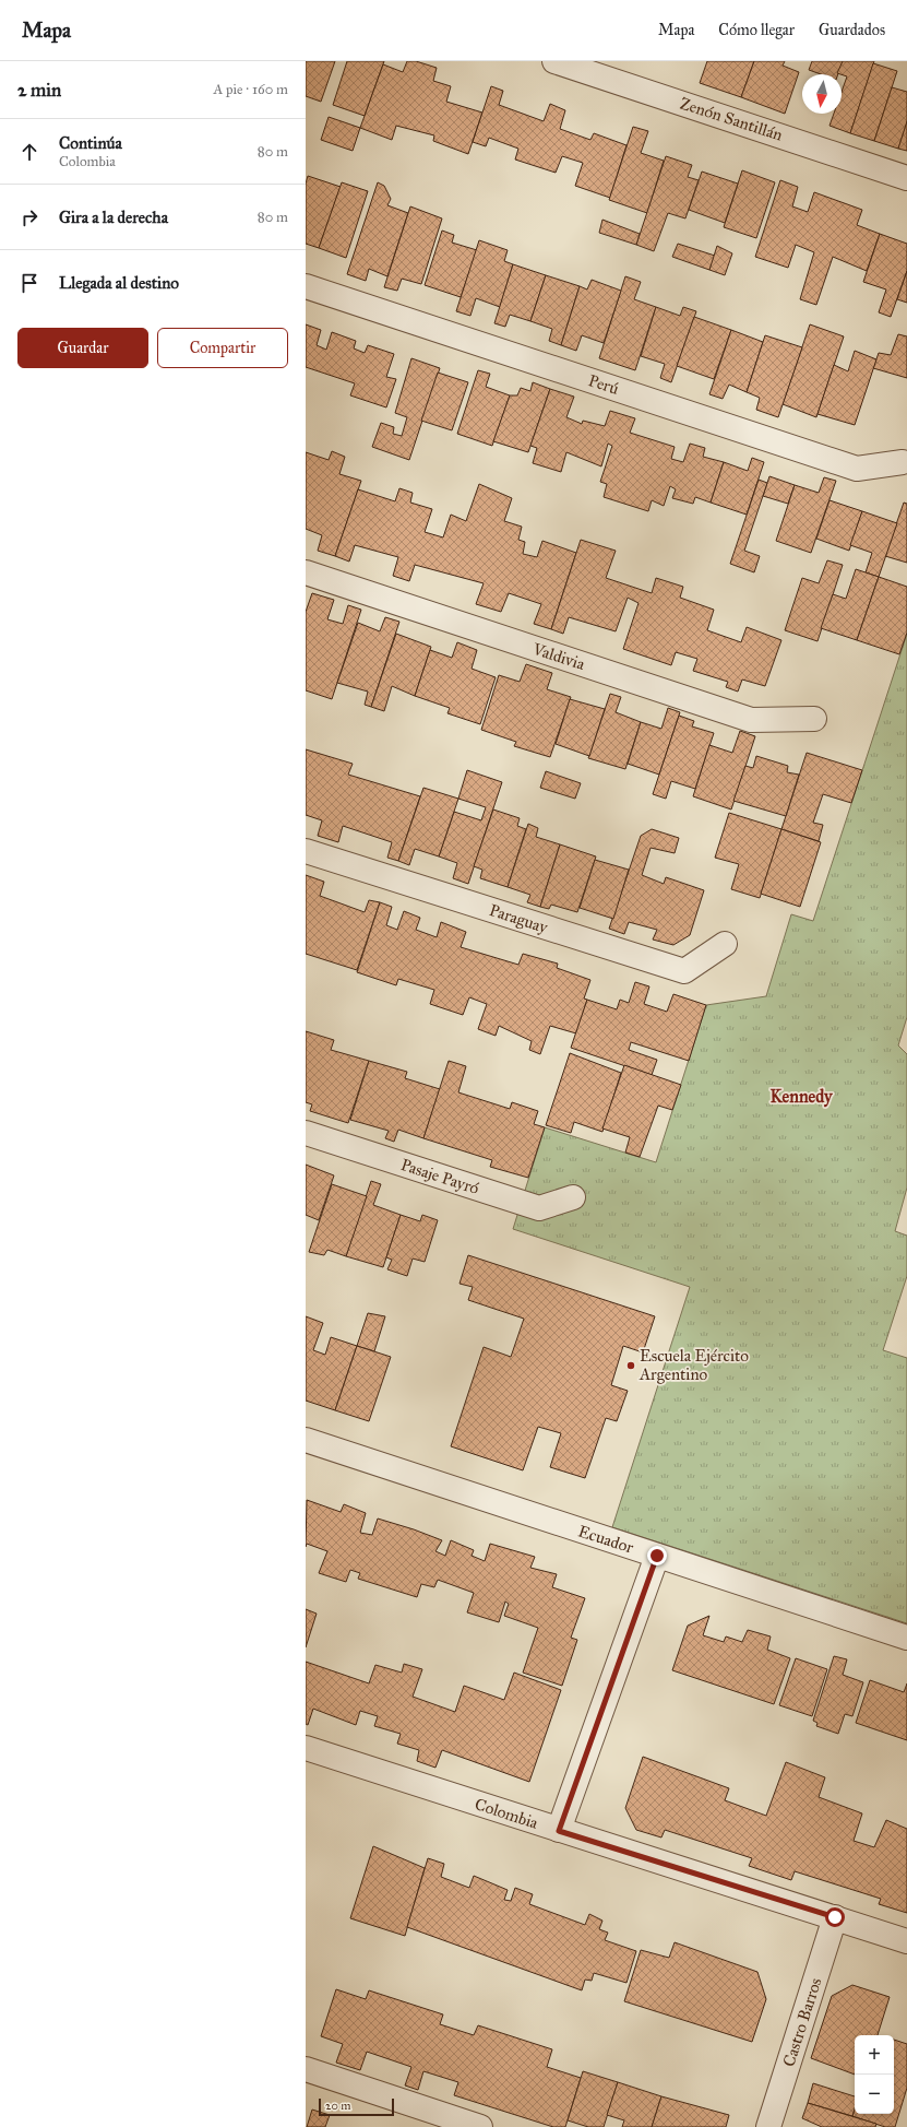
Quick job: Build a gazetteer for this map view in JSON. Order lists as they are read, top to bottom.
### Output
{
  "streets": {
    "street": [
      "Zenón Santillán",
      "Perú",
      "Valdivia",
      "Paraguay",
      "Pasaje Payró",
      "Ecuador",
      "Colombia",
      "Castro Barros"
    ]
  },
  "crossings": [
    ["Colombia", "Castro Barros"]
  ],
  "districts": ["Kennedy"],
  "places": ["Escuela Ejército Argentino"],
  "scale_bar": "20 m",
  "north": "bottom",
  "page": {
    "header": "Mapa",
    "nav": ["Mapa", "Cómo llegar", "Guardados"],
    "heading": ["2 min", "A pie · 160 m"],
    "list": [
      ["Continúa", "Colombia", "80 m"],
      ["Gira a la derecha", "80 m"],
      "Llegada al destino"
    ],
    "buttons": ["Guardar", "Compartir"],
    "map_buttons": ["+", "−"],
    "scale": "20 m"
  }
}
